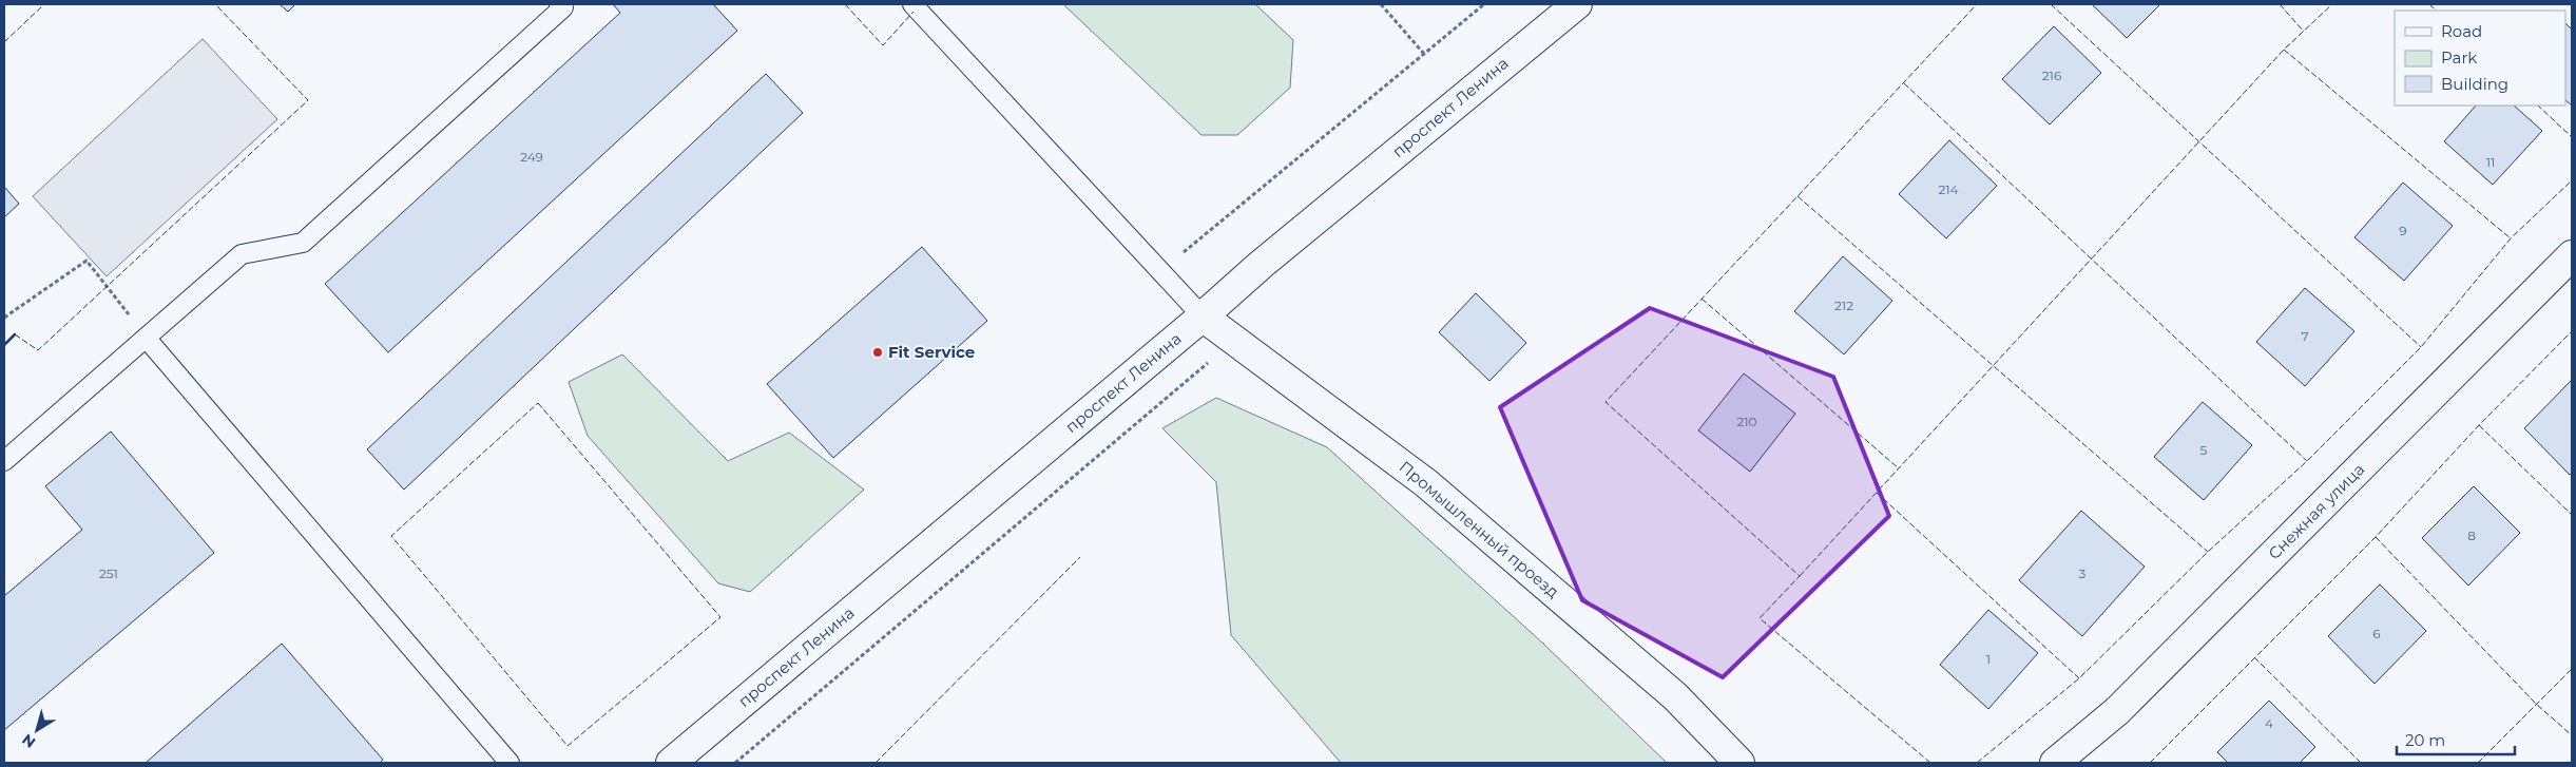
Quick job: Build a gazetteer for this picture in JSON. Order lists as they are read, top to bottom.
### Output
{
  "streets": {
    "street": ["проспект Ленина", "Снежная улица", "Промышленный проезд"]
  },
  "crossings": [
    ["проспект Ленина", "Промышленный проезд"]
  ],
  "places": ["Fit Service"],
  "house_numbers": [
    "216",
    "249",
    "11",
    "214",
    "9",
    "212",
    "7",
    "210",
    "5",
    "8",
    "251",
    "3",
    "6",
    "1",
    "4"
  ],
  "legend": ["Road", "Park", "Building"],
  "scale_bar": "20 m",
  "north": "bottom left"
}
